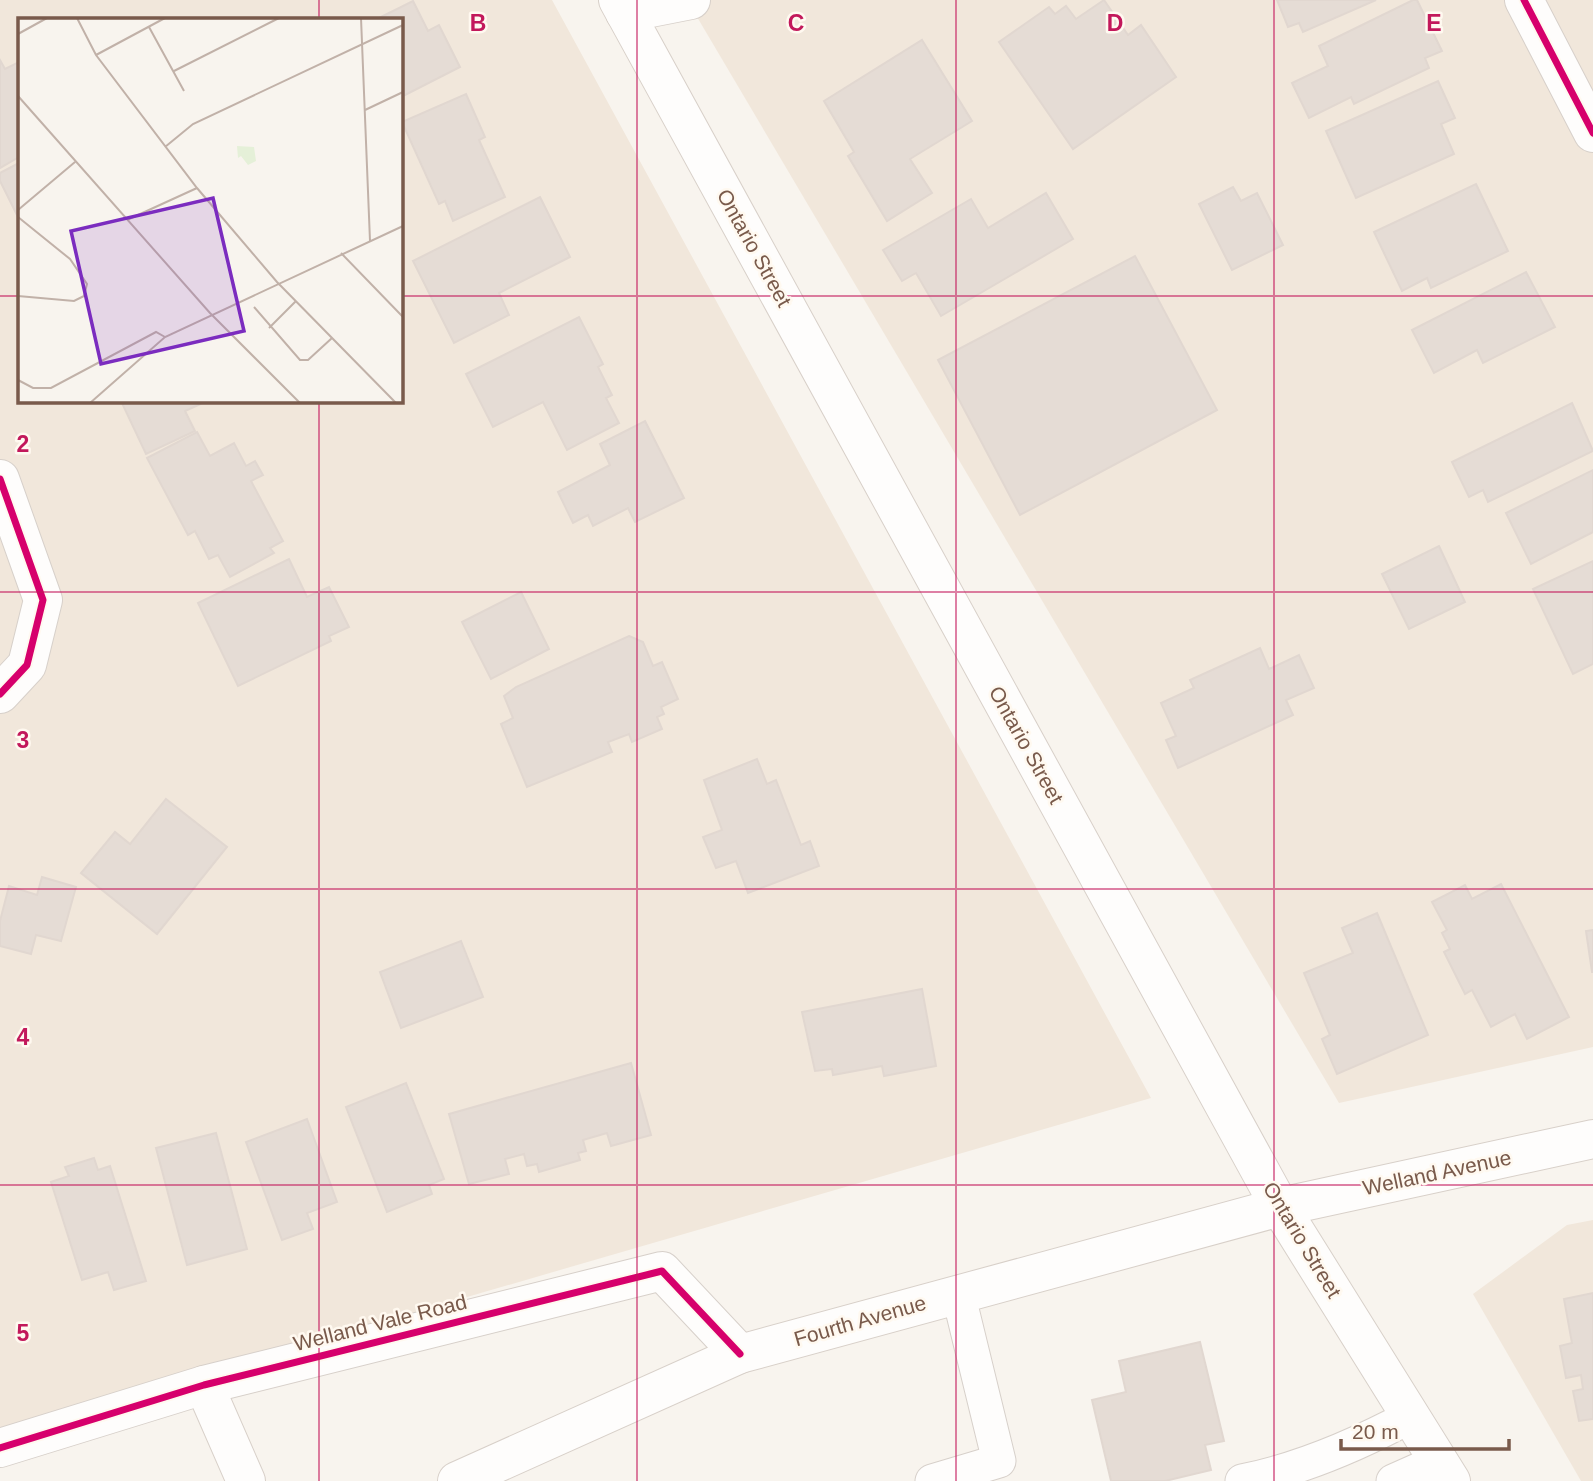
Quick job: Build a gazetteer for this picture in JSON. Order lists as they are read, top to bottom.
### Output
{
  "streets": {
    "main road": [
      "Ontario Street",
      "Welland Avenue",
      "Fourth Avenue",
      "Welland Vale Road"
    ]
  },
  "crossings": [
    ["Ontario Street", "Welland Avenue"],
    ["Ontario Street", "Fourth Avenue"],
    ["Welland Avenue", "Fourth Avenue"],
    ["Fourth Avenue", "Welland Vale Road"]
  ],
  "scale_bar": "20 m",
  "grid": {
    "columns": [
      "B",
      "C",
      "D",
      "E"
    ],
    "rows": [
      "2",
      "3",
      "4",
      "5"
    ]
  }
}
